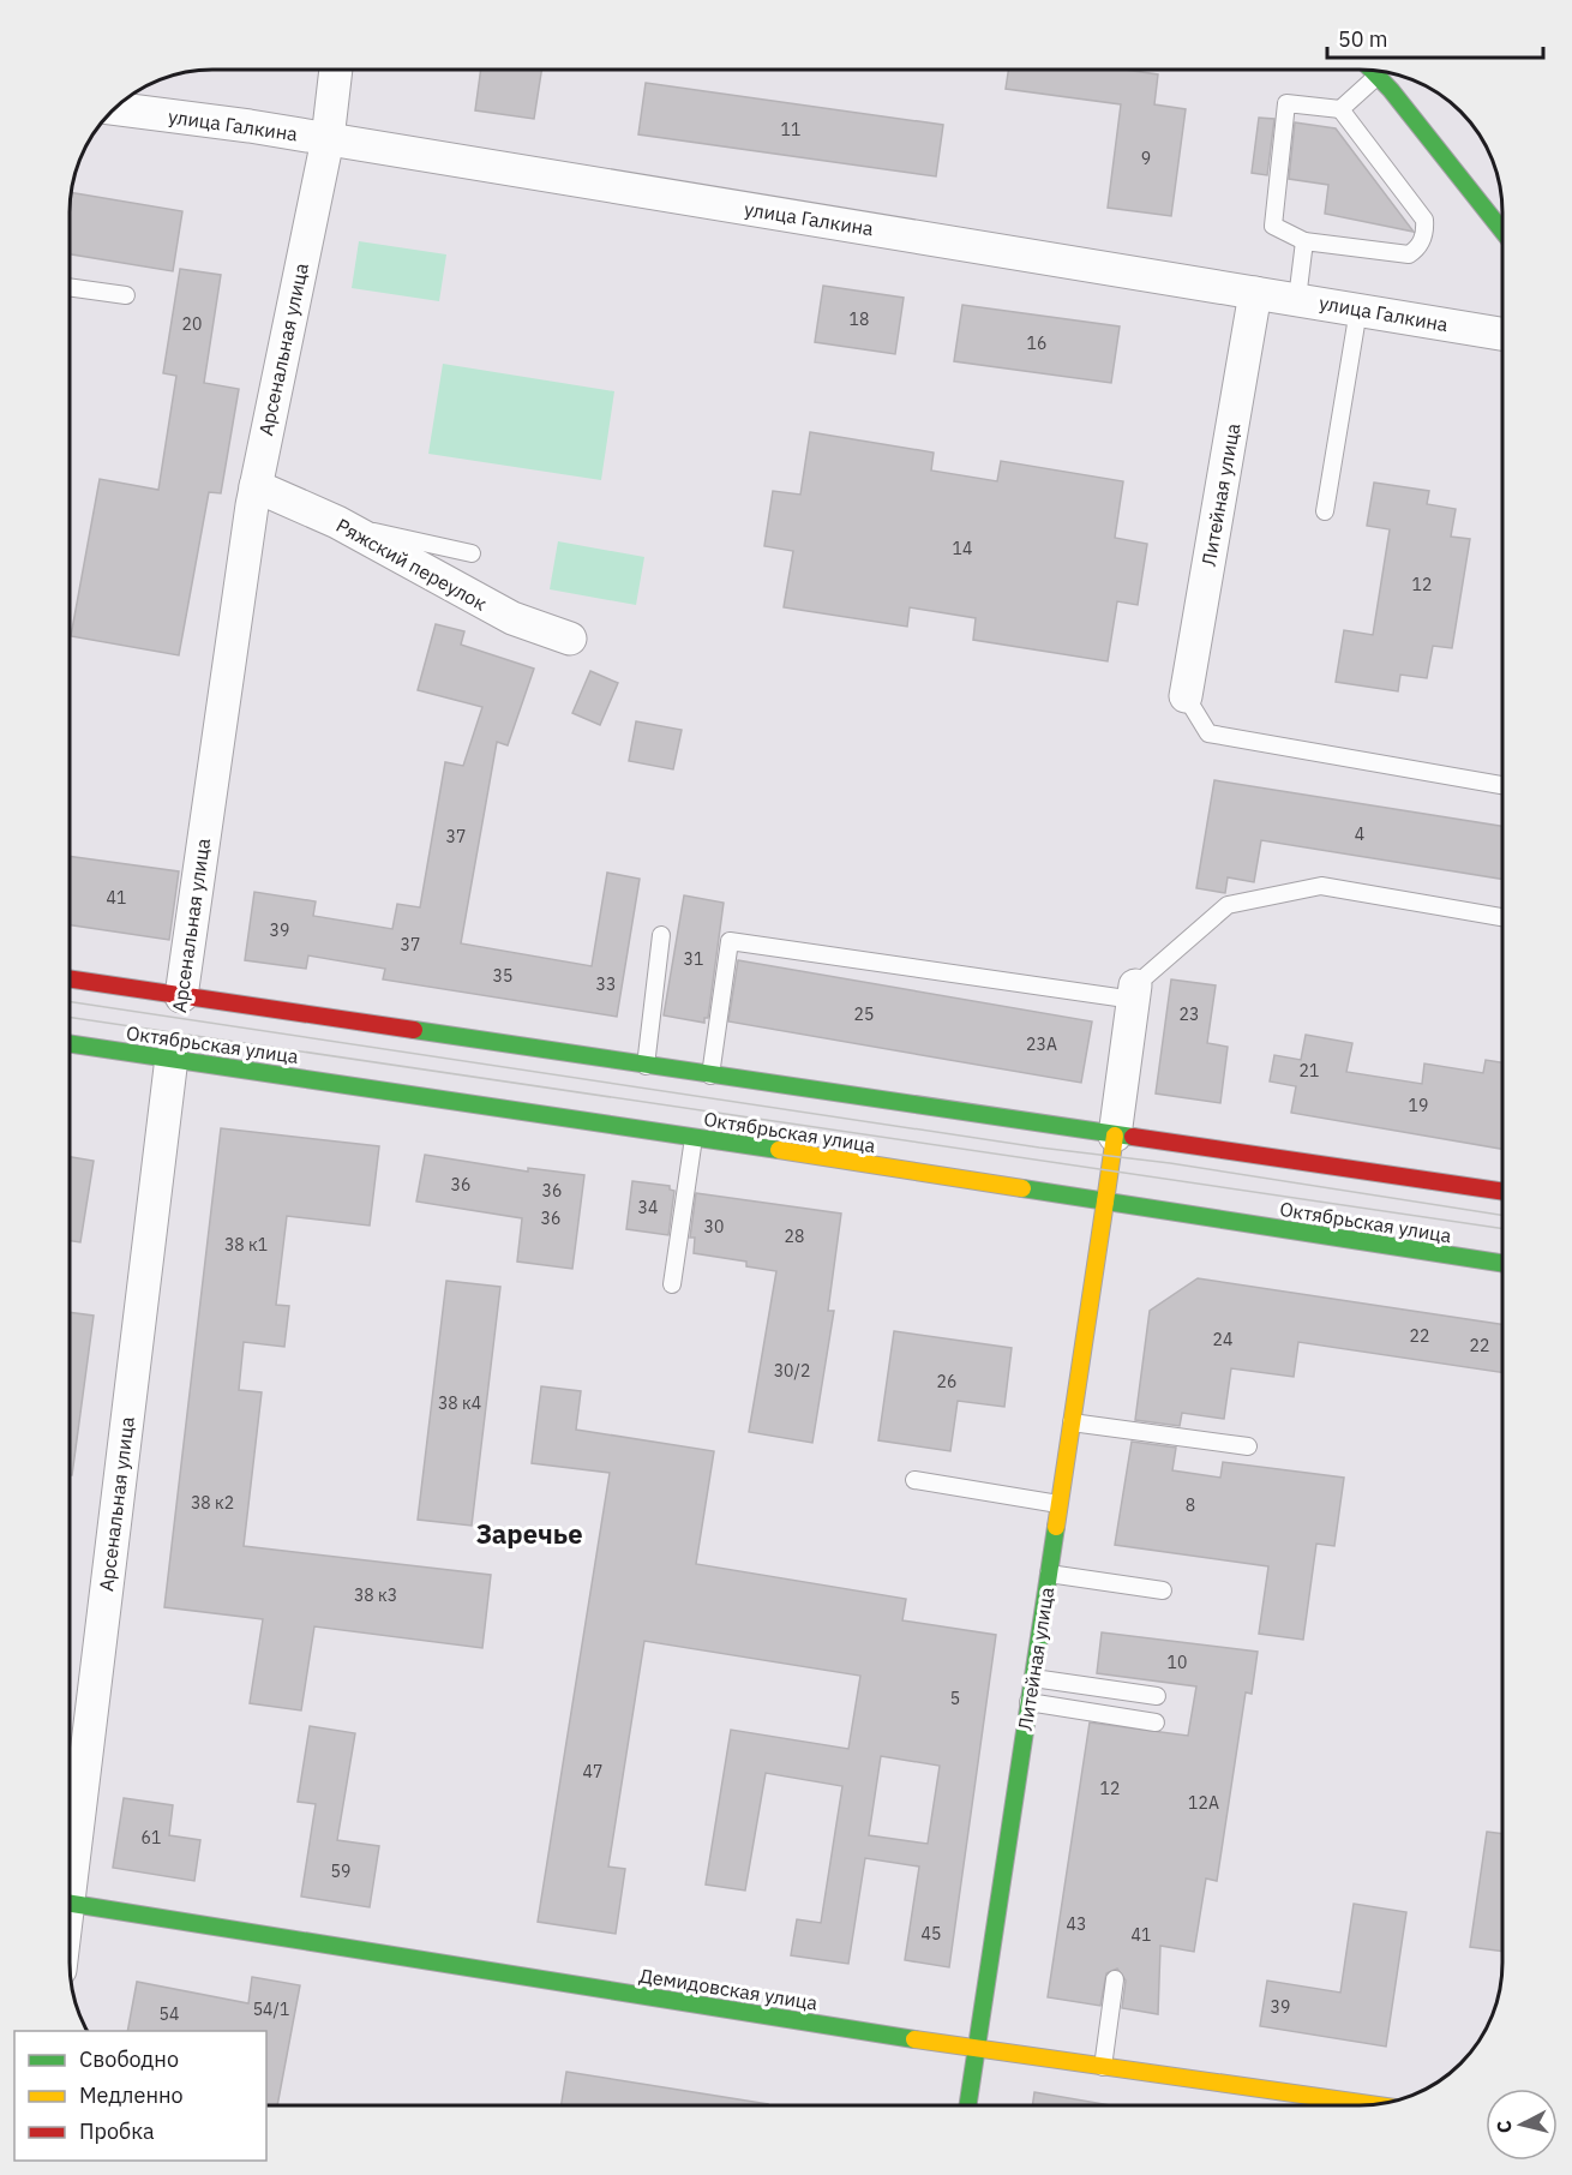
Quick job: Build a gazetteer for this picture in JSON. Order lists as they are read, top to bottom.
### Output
{
  "streets": {
    "main road": ["Литейная улица", "Октябрьская улица", "Демидовская улица"],
    "street": ["улица Галкина", "Арсенальная улица", "Ряжский переулок"]
  },
  "crossings": [
    ["улица Галкина", "Арсенальная улица"],
    ["улица Галкина", "Литейная улица"],
    ["Арсенальная улица", "Ряжский переулок"],
    ["Арсенальная улица", "Октябрьская улица"],
    ["Литейная улица", "Октябрьская улица"],
    ["Литейная улица", "Демидовская улица"]
  ],
  "districts": ["Заречье"],
  "house_numbers": [
    "11",
    "9",
    "18",
    "20",
    "16",
    "14",
    "12",
    "4",
    "37",
    "41",
    "39",
    "37",
    "31",
    "35",
    "33",
    "25",
    "23",
    "23А",
    "21",
    "19",
    "36",
    "36",
    "34",
    "36",
    "30",
    "28",
    "38 к1",
    "22",
    "24",
    "22",
    "30/2",
    "26",
    "38 к4",
    "38 к2",
    "8",
    "38 к3",
    "10",
    "5",
    "47",
    "12",
    "12А",
    "61",
    "59",
    "43",
    "45",
    "41",
    "39",
    "54/1",
    "54"
  ],
  "legend": ["Свободно", "Медленно", "Пробка"],
  "scale_bar": "50 m",
  "north": "left"
}
